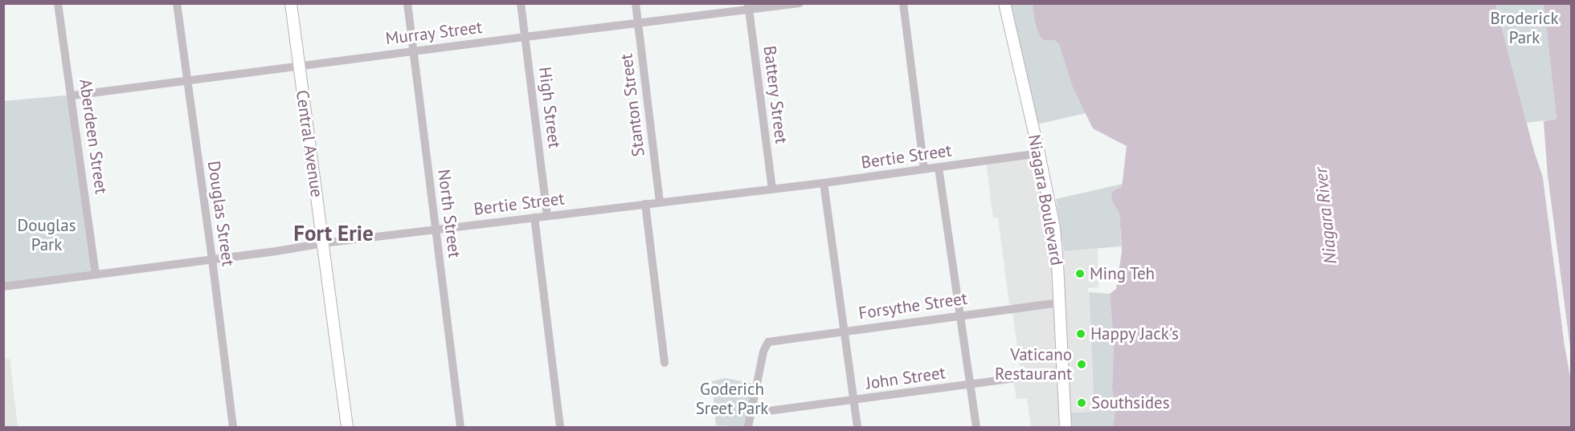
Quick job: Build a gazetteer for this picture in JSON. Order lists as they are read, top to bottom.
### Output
{
  "streets": {
    "main road": ["Central Avenue", "Niagara Boulevard"],
    "street": [
      "Murray Street",
      "Battery Street",
      "Stanton Street",
      "High Street",
      "Aberdeen Street",
      "Bertie Street",
      "Douglas Street",
      "North Street",
      "Forsythe Street",
      "John Street"
    ]
  },
  "crossings": [
    ["Murray Street", "Battery Street"],
    ["Murray Street", "Stanton Street"],
    ["Murray Street", "High Street"],
    ["Murray Street", "Aberdeen Street"],
    ["Murray Street", "Central Avenue"],
    ["Murray Street", "Douglas Street"],
    ["Murray Street", "North Street"],
    ["Battery Street", "Bertie Street"],
    ["Stanton Street", "Bertie Street"],
    ["High Street", "Bertie Street"],
    ["Aberdeen Street", "Bertie Street"],
    ["Central Avenue", "Bertie Street"],
    ["Bertie Street", "Niagara Boulevard"],
    ["Bertie Street", "Douglas Street"],
    ["Bertie Street", "North Street"],
    ["Niagara Boulevard", "Forsythe Street"],
    ["Niagara Boulevard", "John Street"],
    ["Forsythe Street", "John Street"]
  ],
  "districts": ["Fort Erie"],
  "water": ["Niagara River"],
  "parks": ["Broderick Park", "Douglas Park", "Goderich Sreet Park"],
  "places": [
    "Ming Teh",
    "Happy Jack's",
    "Vaticano Restaurant",
    "Southsides"
  ]
}
